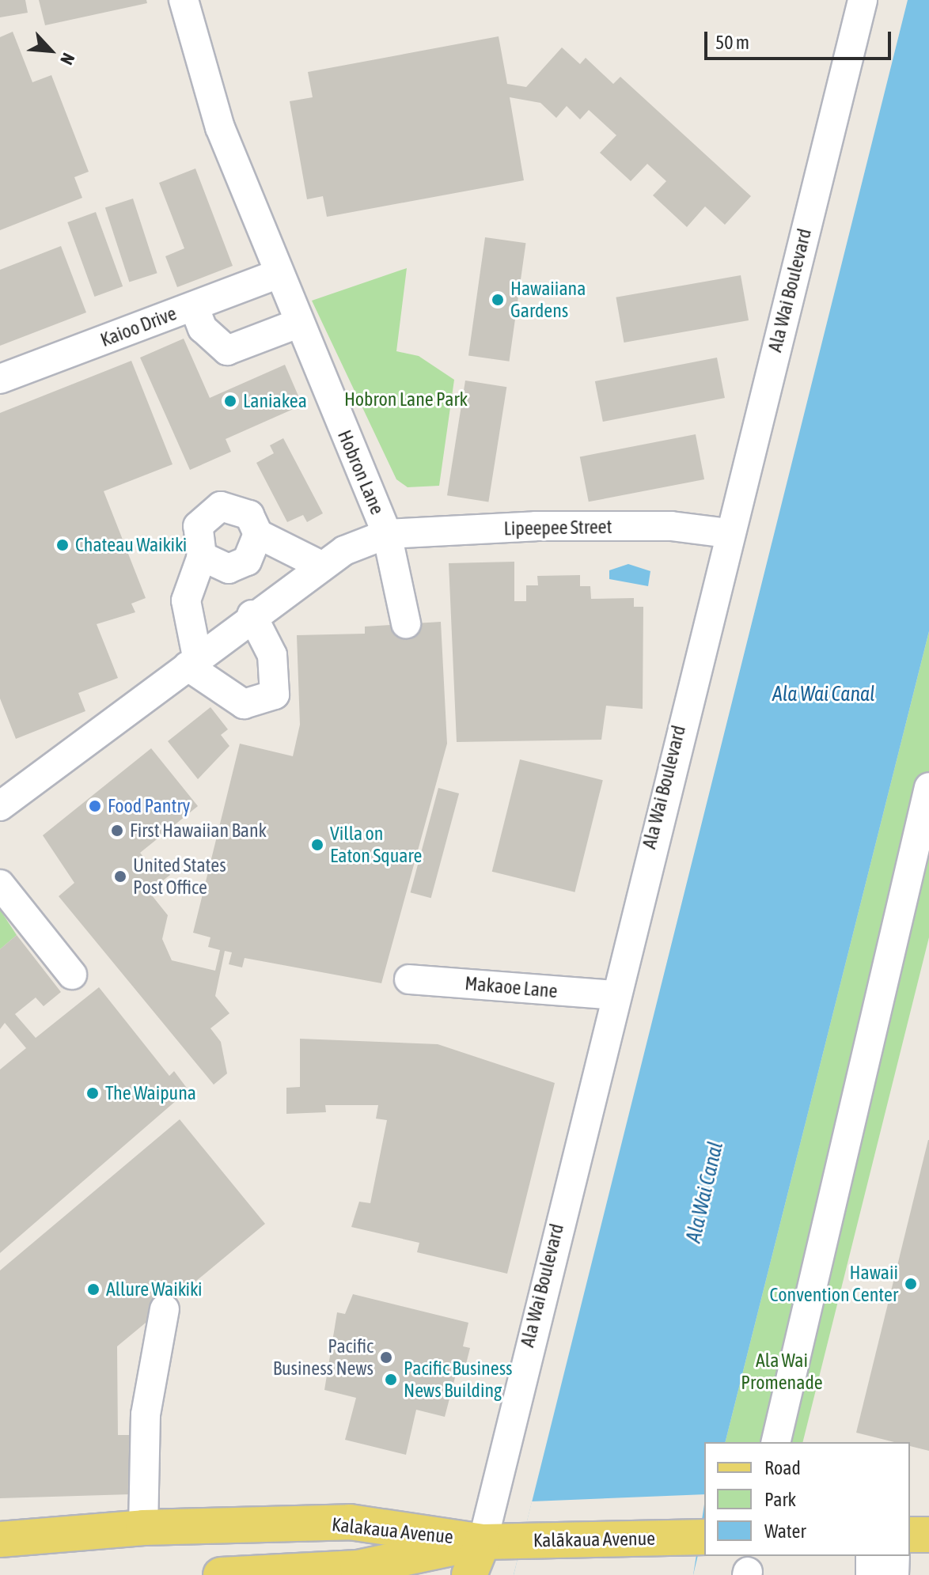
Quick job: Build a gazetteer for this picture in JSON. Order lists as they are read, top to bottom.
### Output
{
  "streets": {
    "main road": ["Ala Wai Boulevard", "Kalakaua Avenue", "Kalākaua Avenue"],
    "street": [
      "Kaioo Drive",
      "Hobron Lane",
      "Lipeepee Street",
      "Makaoe Lane"
    ]
  },
  "crossings": [
    ["Ala Wai Boulevard", "Lipeepee Street"],
    ["Ala Wai Boulevard", "Makaoe Lane"],
    ["Ala Wai Boulevard", "Kalakaua Avenue"],
    ["Ala Wai Boulevard", "Kalākaua Avenue"],
    ["Kaioo Drive", "Hobron Lane"],
    ["Hobron Lane", "Lipeepee Street"],
    ["Kalakaua Avenue", "Kalākaua Avenue"]
  ],
  "water": ["Ala Wai Canal"],
  "parks": ["Hobron Lane Park", "Ala Wai Promenade"],
  "places": [
    "Hawaiiana Gardens",
    "Laniakea",
    "Chateau Waikiki",
    "Food Pantry",
    "First Hawaiian Bank",
    "Villa on Eaton Square",
    "United States Post Office",
    "The Waipuna",
    "Hawaii Convention Center",
    "Allure Waikiki",
    "Pacific Business News",
    "Pacific Business News Building"
  ],
  "legend": ["Road", "Park", "Water"],
  "scale_bar": "50 m",
  "north": "bottom right"
}
